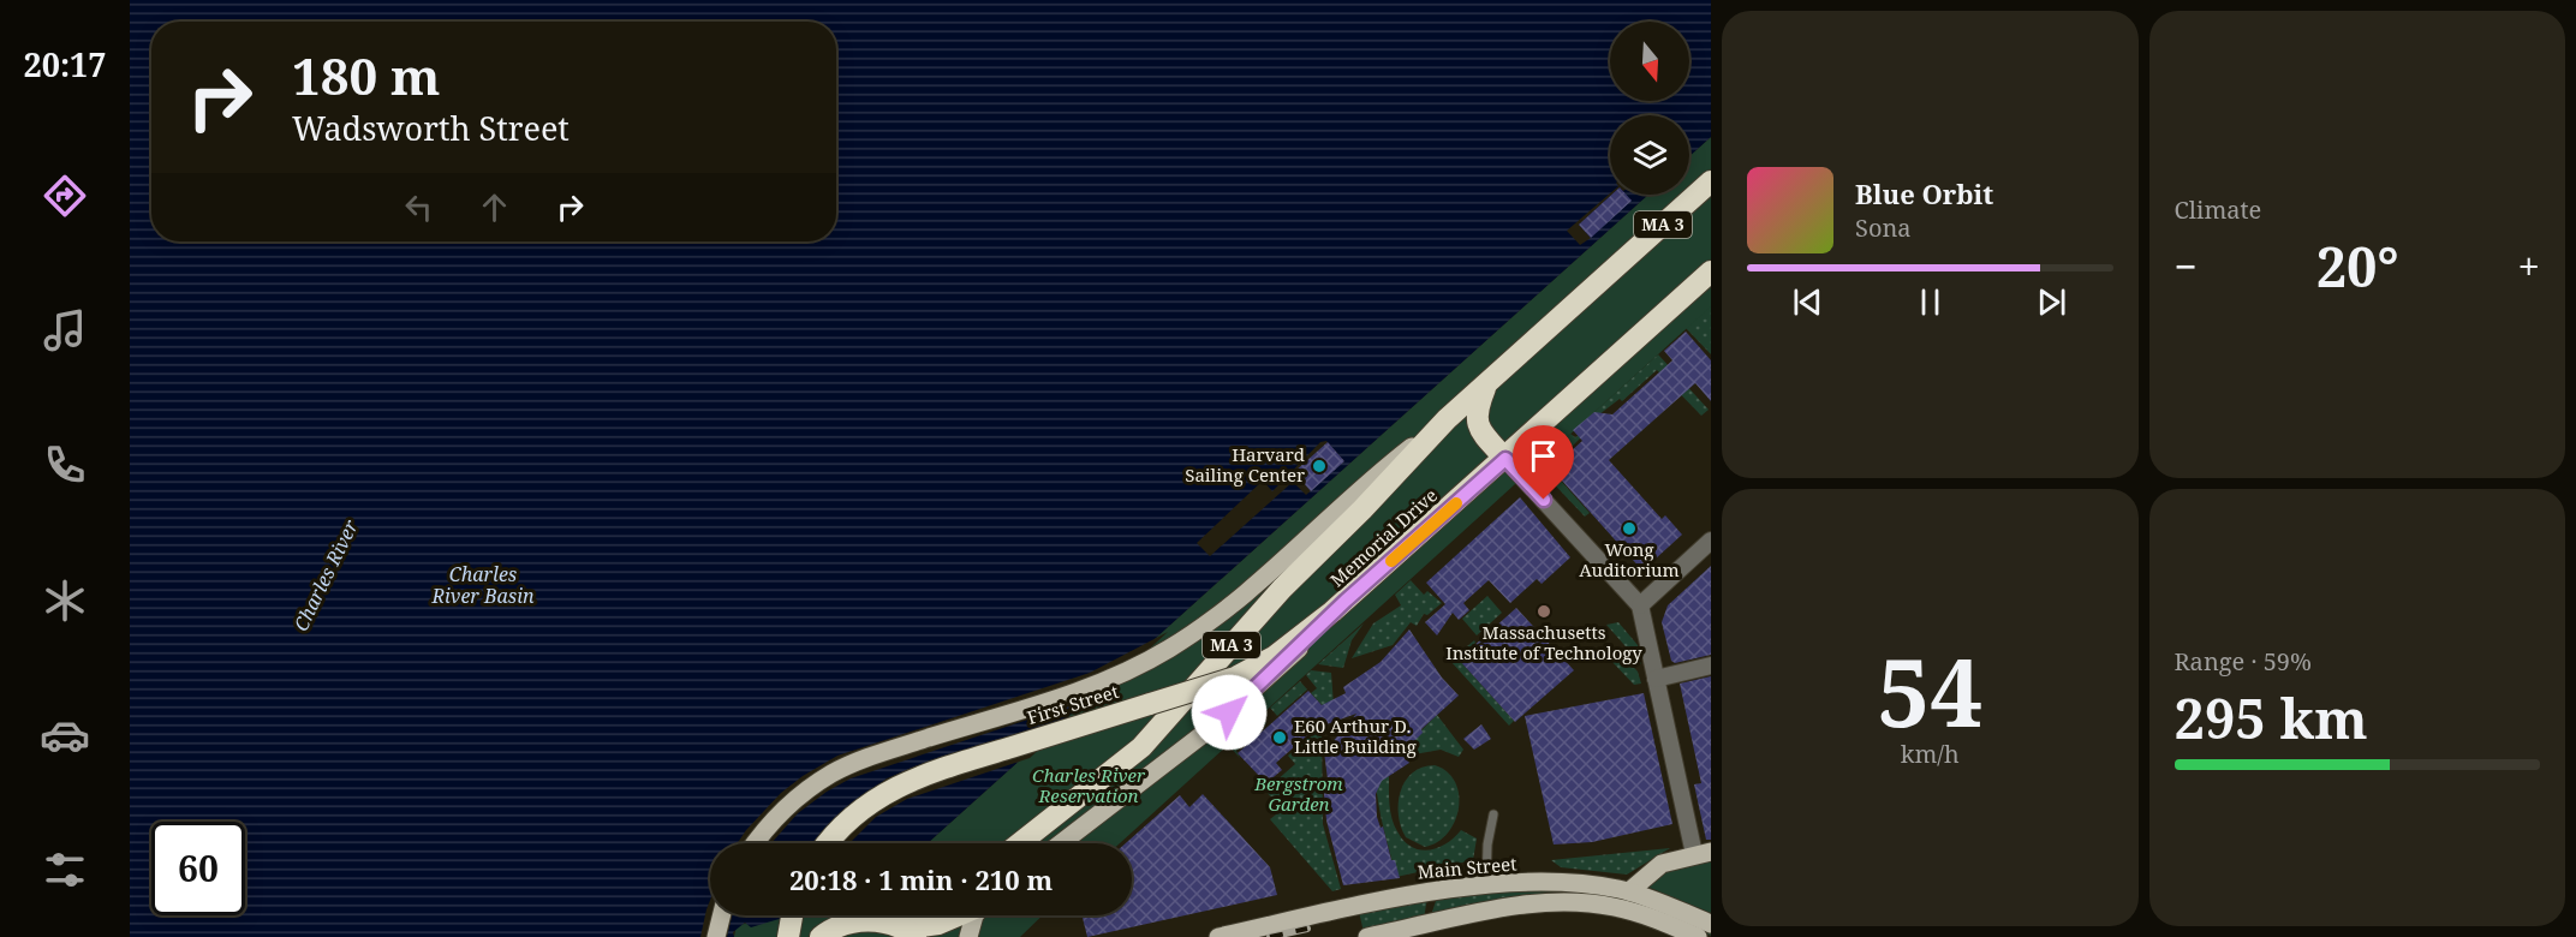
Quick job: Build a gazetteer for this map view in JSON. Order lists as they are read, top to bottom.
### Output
{
  "streets": {
    "highway": ["MA 3", "Memorial Drive", "First Street"],
    "main road": ["Main Street"]
  },
  "crossings": [
    ["Memorial Drive", "First Street"]
  ],
  "water": ["Charles River Basin", "Charles River"],
  "parks": ["Charles River Reservation", "Bergstrom Garden"],
  "places": [
    "Harvard Sailing Center",
    "Wong Auditorium",
    "Massachusetts Institute of Technology",
    "E60 Arthur D. Little Building"
  ],
  "north": "bottom",
  "page": {
    "tabs": "20:17",
    "tile": [
      "Climate",
      ["54", "km/h"],
      ["Range · 59%", "295 km"]
    ],
    "turn": ["180 m", "Wadsworth Street"],
    "song": ["Blue Orbit", "Sona"],
    "heat": ["−", "20°", "+"],
    "limit": "60",
    "trip": "20:18 · 1 min · 210 m"
  }
}
